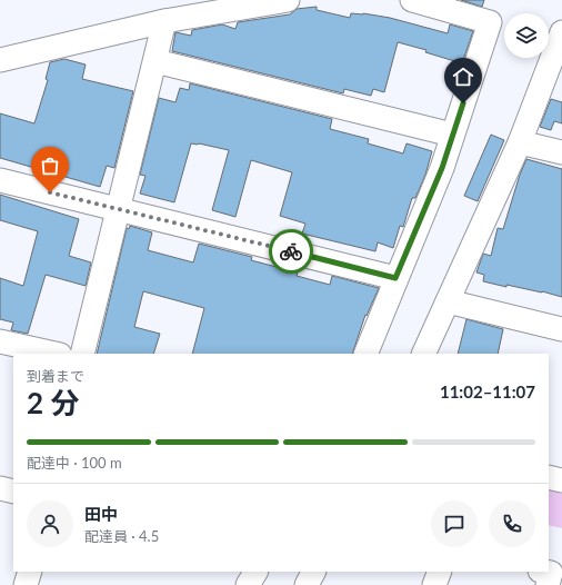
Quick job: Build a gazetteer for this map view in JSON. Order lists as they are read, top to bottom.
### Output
{
  "page": {
    "heading": ["2 分", "到着まで", "11:02–11:07"],
    "panel": ["田中", "配達員 · 4.5"],
    "bar": "配達中 · 100 m"
  }
}
